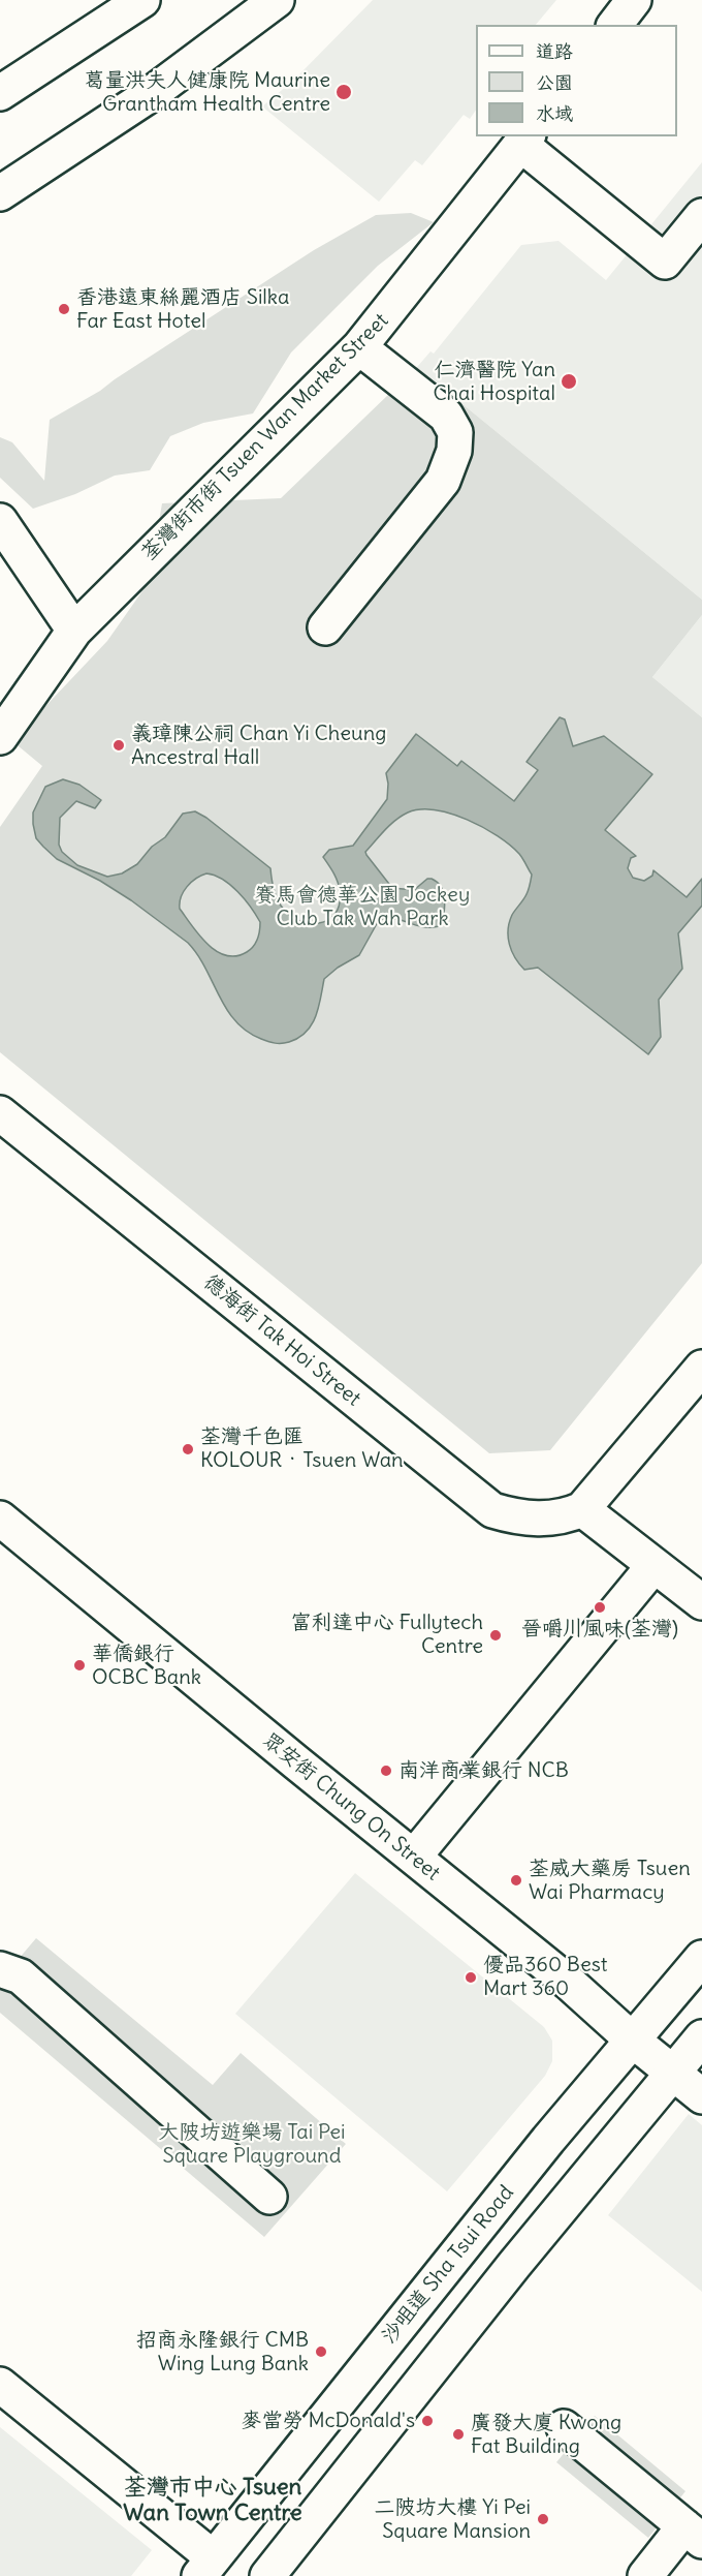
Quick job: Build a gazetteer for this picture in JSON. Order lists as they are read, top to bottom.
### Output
{
  "streets": {
    "street": [
      "荃灣街市街 Tsuen Wan Market Street",
      "德海街 Tak Hoi Street",
      "眾安街 Chung On Street",
      "沙咀道 Sha Tsui Road"
    ]
  },
  "crossings": [
    ["眾安街 Chung On Street", "沙咀道 Sha Tsui Road"]
  ],
  "districts": ["荃灣市中心 Tsuen Wan Town Centre"],
  "parks": ["賽馬會德華公園 Jockey Club Tak Wah Park", "大陂坊遊樂場 Tai Pei Square Playground"],
  "places": [
    "葛量洪夫人健康院 Maurine Grantham Health Centre",
    "香港遠東絲麗酒店 Silka Far East Hotel",
    "仁濟醫院 Yan Chai Hospital",
    "義璋陳公祠 Chan Yi Cheung Ancestral Hall",
    "荃灣千色匯 KOLOUR‧Tsuen Wan",
    "晉嚼川風味(荃灣)",
    "富利達中心 Fullytech Centre",
    "華僑銀行 OCBC Bank",
    "南洋商業銀行 NCB",
    "荃威大藥房 Tsuen Wai Pharmacy",
    "優品360 Best Mart 360",
    "招商永隆銀行 CMB Wing Lung Bank",
    "麥當勞 McDonald's",
    "廣發大廈 Kwong Fat Building",
    "二陂坊大樓 Yi Pei Square Mansion"
  ],
  "legend": ["道路", "公園", "水域"]
}
